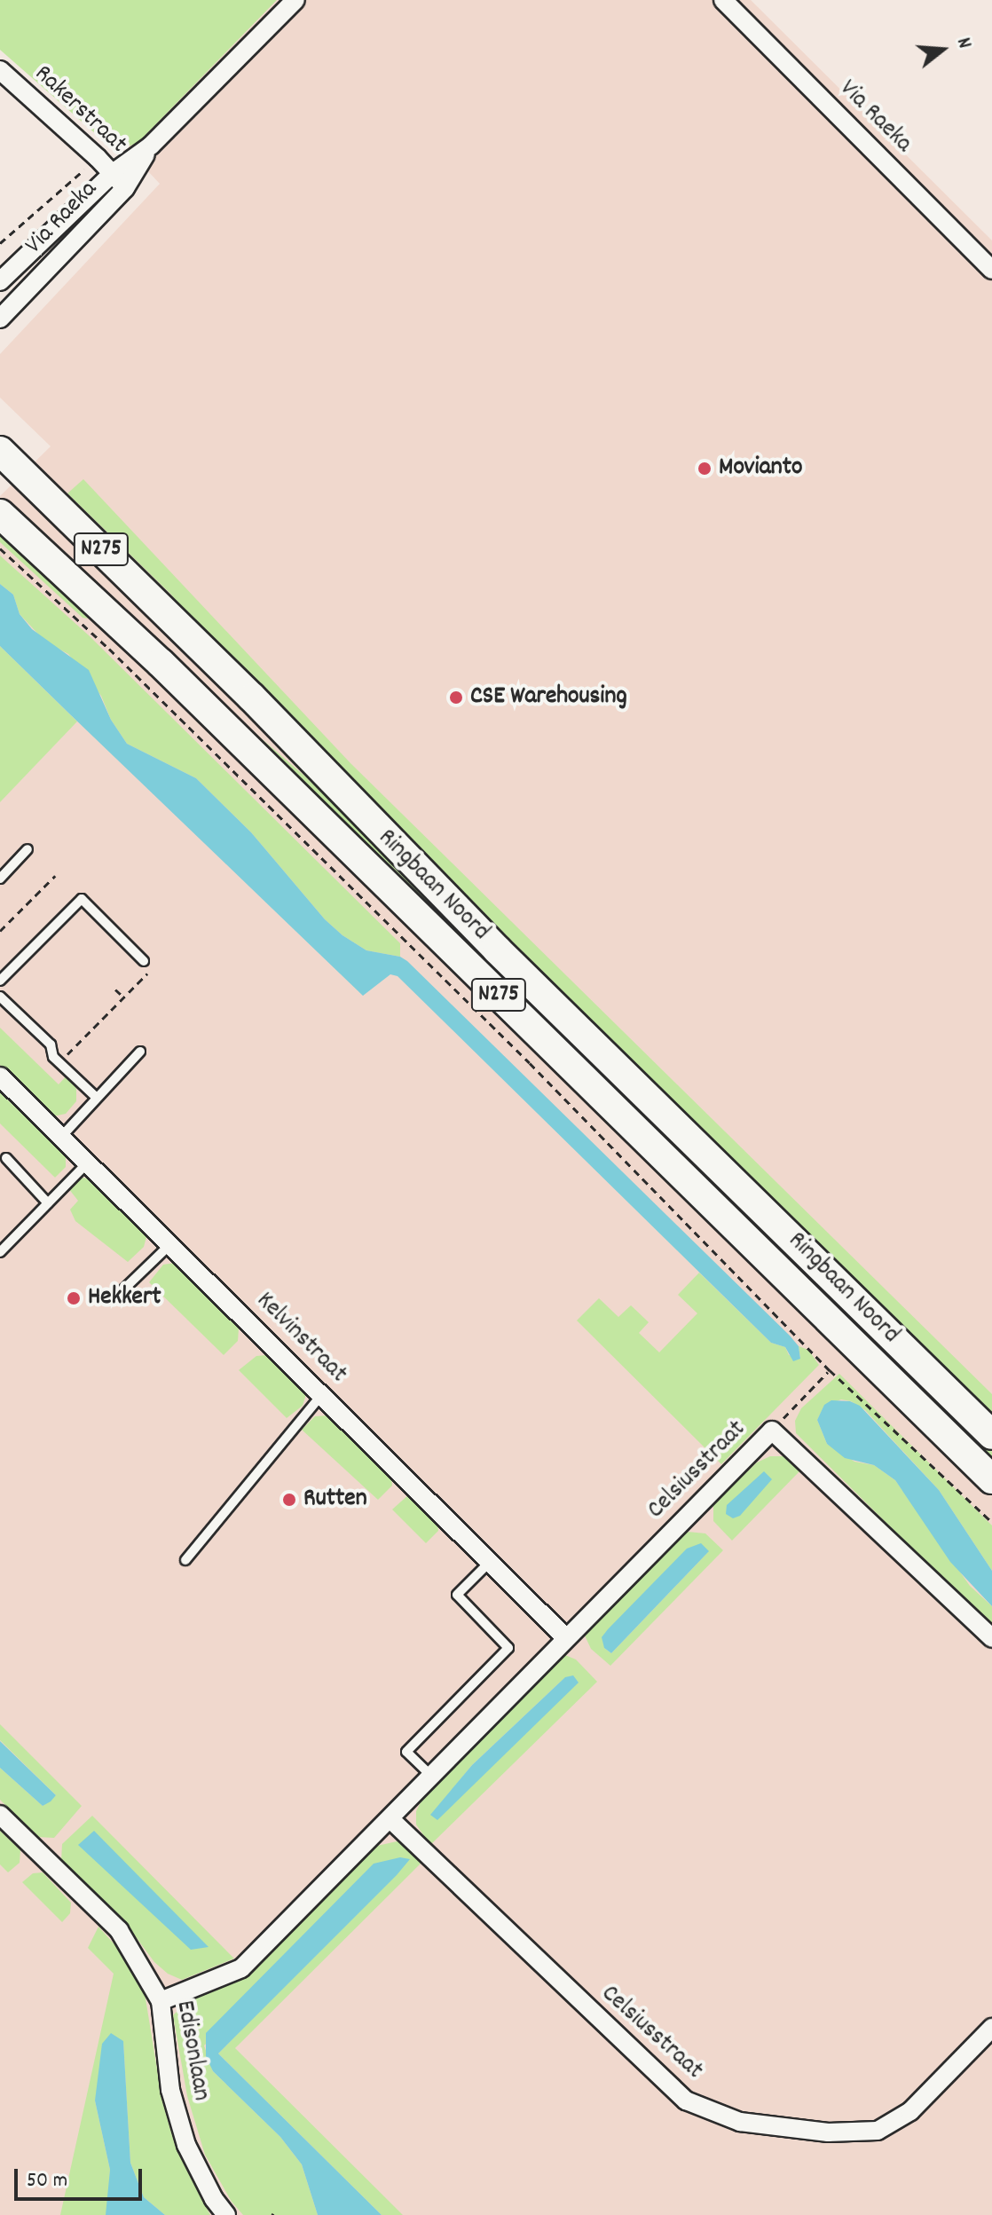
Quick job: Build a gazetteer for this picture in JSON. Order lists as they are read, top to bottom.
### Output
{
  "streets": {
    "main road": ["N275", "Ringbaan Noord"],
    "street": [
      "Rakerstraat",
      "Via Raeka",
      "Kelvinstraat",
      "Celsiusstraat",
      "Edisonlaan"
    ]
  },
  "crossings": [
    ["Rakerstraat", "Via Raeka"],
    ["Kelvinstraat", "Celsiusstraat"],
    ["Celsiusstraat", "Edisonlaan"]
  ],
  "places": [
    "Movianto",
    "CSE Warehousing",
    "Hekkert",
    "Rutten"
  ],
  "scale_bar": "50 m",
  "north": "right"
}
